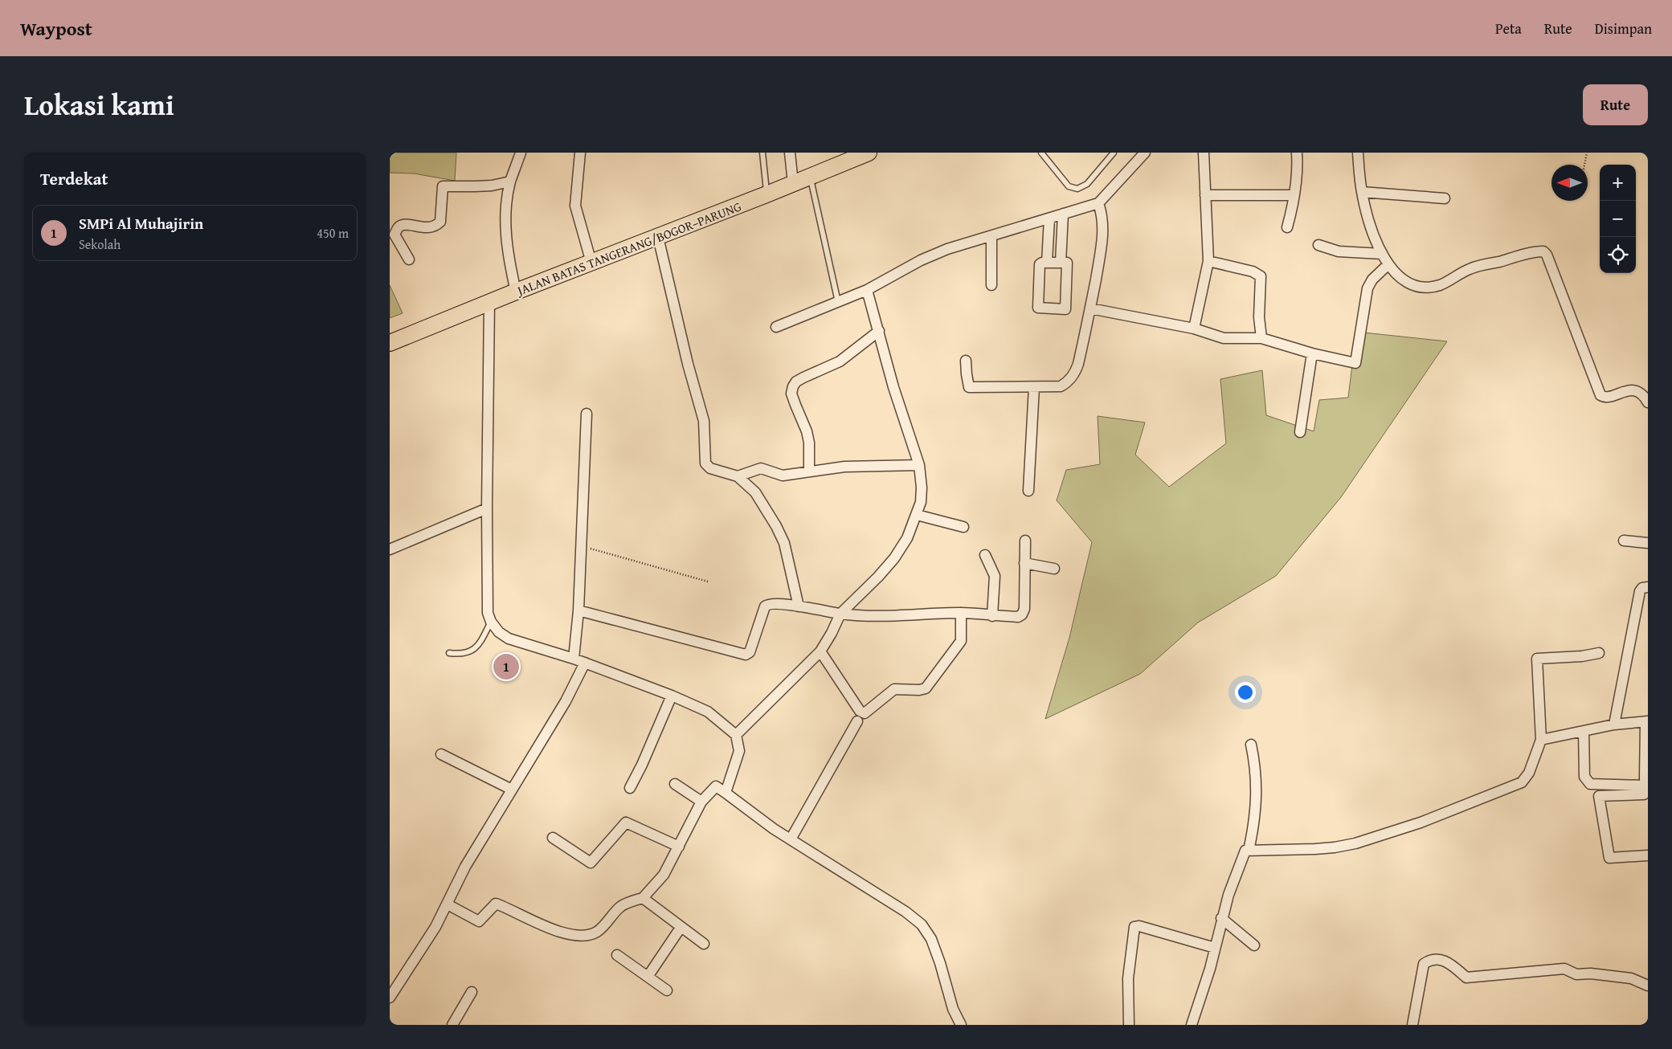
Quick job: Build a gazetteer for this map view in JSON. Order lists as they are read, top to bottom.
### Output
{
  "streets": {
    "main road": ["JALAN BATAS TANGERANG/BOGOR–PARUNG"]
  },
  "north": "left",
  "page": {
    "header": "Waypost",
    "nav": ["Peta", "Rute", "Disimpan"],
    "title": "Lokasi kami",
    "buttons": "Rute",
    "heading": "Terdekat",
    "map_buttons": ["+", "−"],
    "list": [
      {
        "mark": "1",
        "name": "SMPi Al Muhajirin",
        "note": "Sekolah",
        "value": "450 m"
      }
    ],
    "pins": "1"
  }
}
